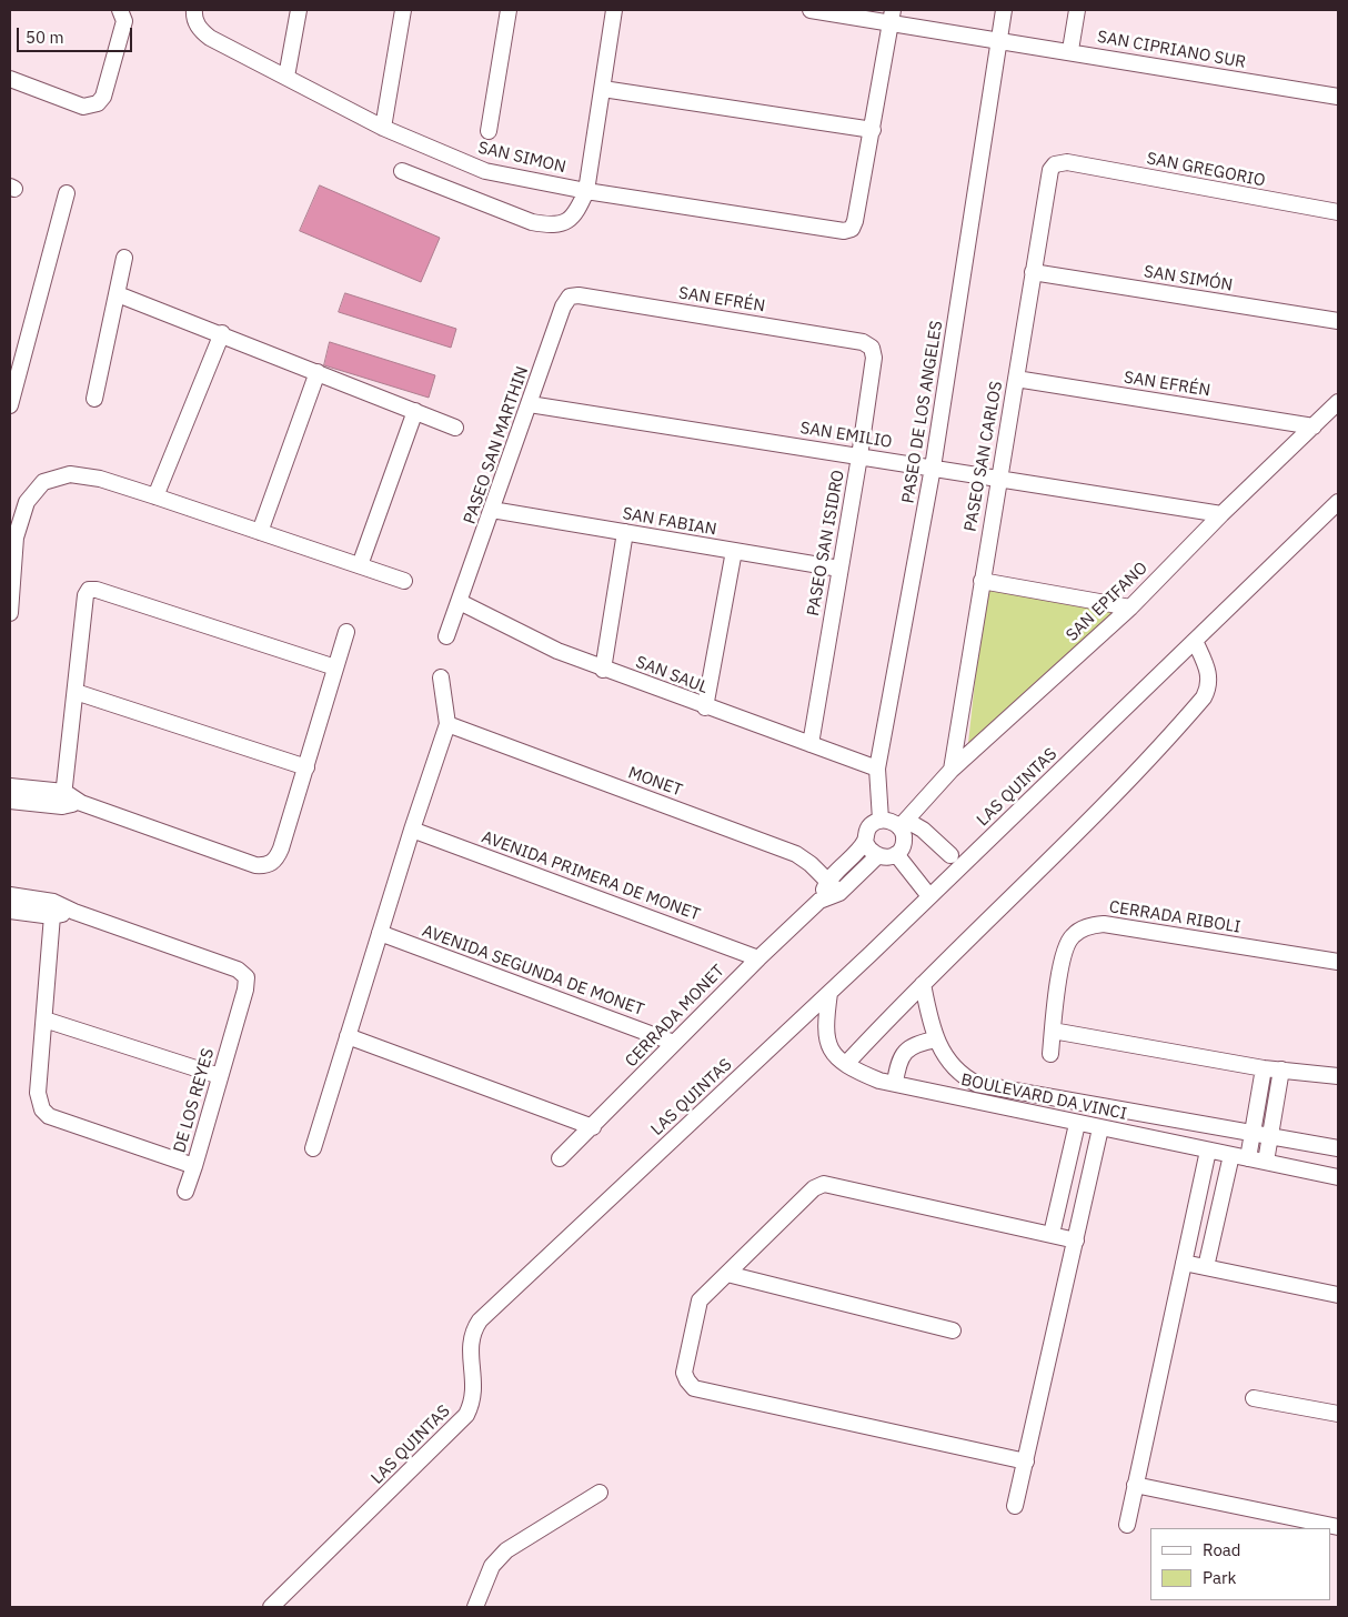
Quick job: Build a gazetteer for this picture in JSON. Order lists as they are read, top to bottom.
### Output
{
  "streets": {
    "street": [
      "SAN CIPRIANO SUR",
      "SAN SIMON",
      "SAN GREGORIO",
      "SAN SIMÓN",
      "SAN EFRÉN",
      "PASEO DE LOS ANGELES",
      "SAN EMILIO",
      "PASEO SAN MARTHIN",
      "PASEO SAN CARLOS",
      "SAN FABIAN",
      "PASEO SAN ISIDRO",
      "SAN EPIFANO",
      "SAN SAUL",
      "MONET",
      "LAS QUINTAS",
      "AVENIDA PRIMERA DE MONET",
      "CERRADA RIBOLI",
      "AVENIDA SEGUNDA DE MONET",
      "CERRADA MONET",
      "BOULEVARD DA VINCI",
      "DE LOS REYES"
    ]
  },
  "crossings": [
    ["SAN CIPRIANO SUR", "PASEO DE LOS ANGELES"],
    ["SAN GREGORIO", "PASEO SAN CARLOS"],
    ["SAN SIMÓN", "PASEO SAN CARLOS"],
    ["SAN EFRÉN", "PASEO SAN MARTHIN"],
    ["SAN EFRÉN", "PASEO SAN CARLOS"],
    ["SAN EFRÉN", "PASEO SAN ISIDRO"],
    ["SAN EFRÉN", "SAN EPIFANO"],
    ["PASEO DE LOS ANGELES", "SAN EMILIO"],
    ["PASEO DE LOS ANGELES", "SAN EPIFANO"],
    ["PASEO DE LOS ANGELES", "SAN SAUL"],
    ["SAN EMILIO", "PASEO SAN MARTHIN"],
    ["SAN EMILIO", "PASEO SAN CARLOS"],
    ["SAN EMILIO", "PASEO SAN ISIDRO"],
    ["SAN EMILIO", "SAN EPIFANO"],
    ["PASEO SAN MARTHIN", "SAN FABIAN"],
    ["PASEO SAN MARTHIN", "SAN SAUL"],
    ["PASEO SAN CARLOS", "SAN EPIFANO"],
    ["SAN FABIAN", "PASEO SAN ISIDRO"],
    ["PASEO SAN ISIDRO", "SAN SAUL"],
    ["AVENIDA PRIMERA DE MONET", "CERRADA MONET"],
    ["AVENIDA SEGUNDA DE MONET", "CERRADA MONET"]
  ],
  "legend": ["Road", "Park"],
  "scale_bar": "50 m"
}
